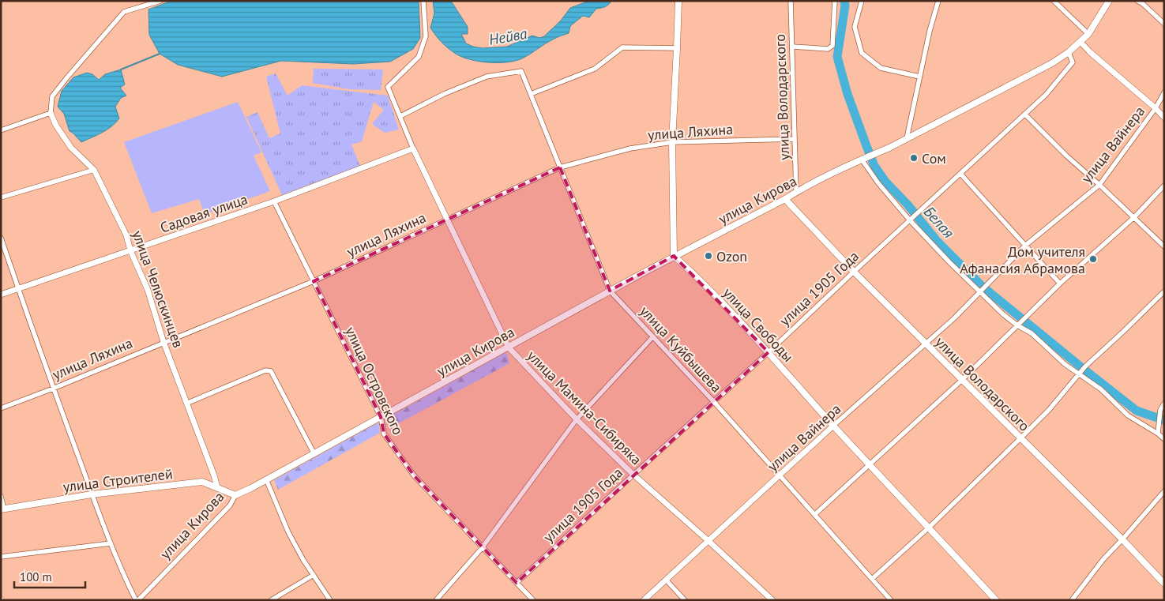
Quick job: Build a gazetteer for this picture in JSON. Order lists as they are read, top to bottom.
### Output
{
  "streets": {
    "main road": [
      "улица Володарского",
      "улица Кирова",
      "улица Свободы",
      "улица Строителей"
    ],
    "street": [
      "улица Ляхина",
      "улица Вайнера",
      "Садовая улица",
      "улица 1905 Года",
      "улица Челюскинцев",
      "улица Куйбышева",
      "улица Островского",
      "улица Мамина-Сибиряка"
    ]
  },
  "crossings": [
    ["улица Володарского", "улица Ляхина"],
    ["улица Володарского", "улица Вайнера"],
    ["улица Володарского", "улица Кирова"],
    ["улица Володарского", "улица 1905 Года"],
    ["улица Ляхина", "улица Челюскинцев"],
    ["улица Ляхина", "улица Куйбышева"],
    ["улица Ляхина", "улица Островского"],
    ["улица Ляхина", "улица Мамина-Сибиряка"],
    ["улица Вайнера", "улица Свободы"],
    ["улица Вайнера", "улица Куйбышева"],
    ["улица Вайнера", "улица Мамина-Сибиряка"],
    ["улица Кирова", "улица Свободы"],
    ["улица Кирова", "улица Куйбышева"],
    ["улица Кирова", "улица Островского"],
    ["улица Кирова", "улица Мамина-Сибиряка"],
    ["улица Кирова", "улица Строителей"],
    ["Садовая улица", "улица Челюскинцев"],
    ["Садовая улица", "улица Островского"],
    ["Садовая улица", "улица Мамина-Сибиряка"],
    ["улица 1905 Года", "улица Свободы"],
    ["улица 1905 Года", "улица Куйбышева"],
    ["улица 1905 Года", "улица Островского"],
    ["улица 1905 Года", "улица Мамина-Сибиряка"],
    ["улица Челюскинцев", "улица Строителей"],
    ["улица Куйбышева", "улица Мамина-Сибиряка"]
  ],
  "water": ["Нейва", "Белая"],
  "places": ["Сом", "Ozon", "Дом учителя Афанасия Абрамова"],
  "scale_bar": "100 m"
}
